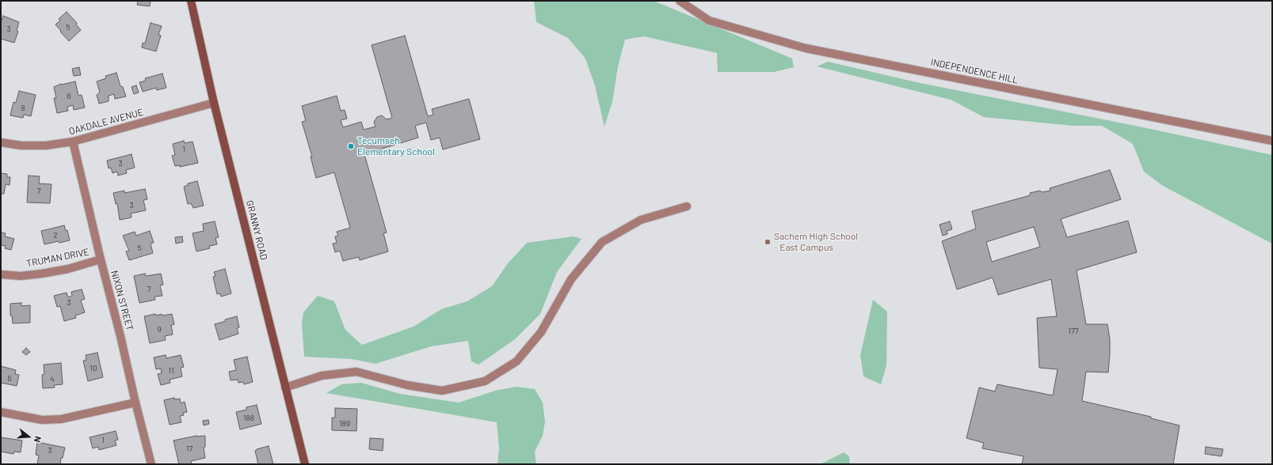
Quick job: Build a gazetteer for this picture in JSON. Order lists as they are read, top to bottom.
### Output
{
  "streets": {
    "street": [
      "INDEPENDENCE HILL",
      "OAKDALE AVENUE",
      "GRANNY ROAD",
      "TRUMAN DRIVE",
      "NIXON STREET"
    ]
  },
  "crossings": [
    ["OAKDALE AVENUE", "GRANNY ROAD"],
    ["OAKDALE AVENUE", "NIXON STREET"],
    ["TRUMAN DRIVE", "NIXON STREET"]
  ],
  "places": ["Tecumseh Elementary School", "Sachem High School - East Campus"],
  "house_numbers": [
    "5",
    "3",
    "6",
    "8",
    "1",
    "3",
    "7",
    "3",
    "2",
    "5",
    "7",
    "3",
    "9",
    "177",
    "10",
    "11",
    "6",
    "4",
    "188",
    "189",
    "1",
    "17",
    "3"
  ],
  "north": "right"
}
